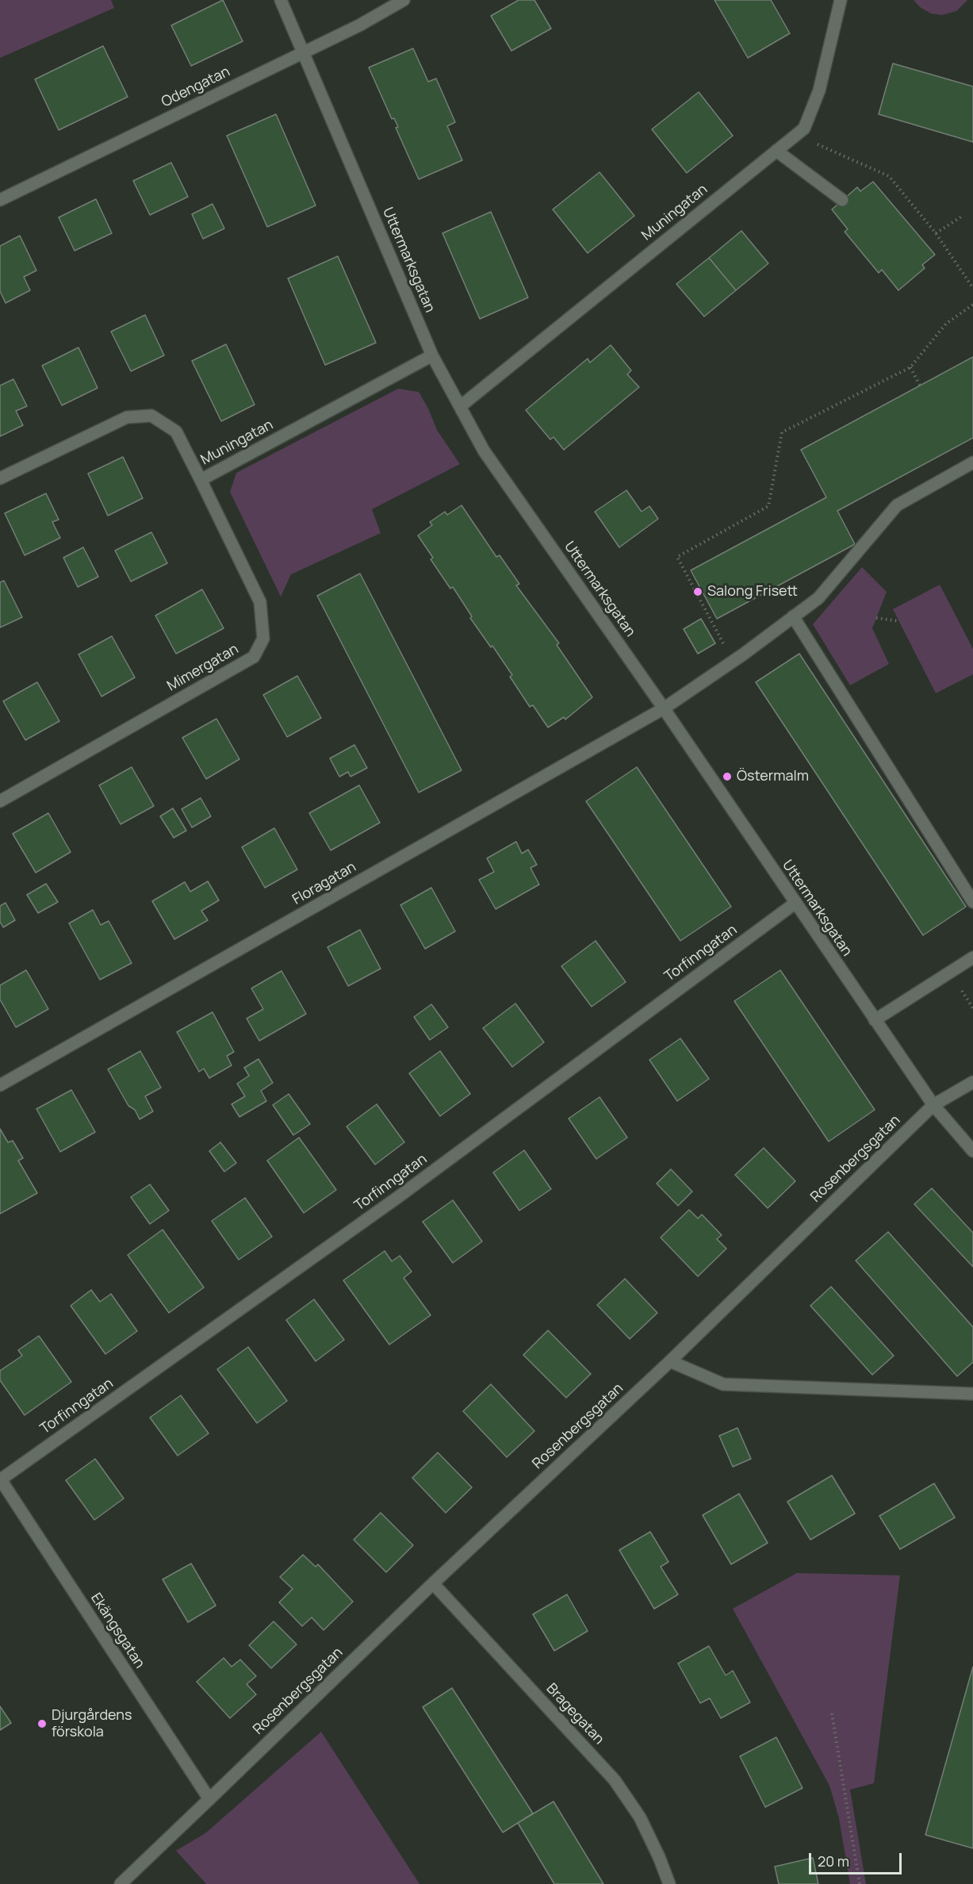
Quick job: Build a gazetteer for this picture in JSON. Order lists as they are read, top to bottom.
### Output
{
  "streets": {
    "street": [
      "Odengatan",
      "Muningatan",
      "Uttermarksgatan",
      "Mimergatan",
      "Floragatan",
      "Torfinngatan",
      "Rosenbergsgatan",
      "Ekängsgatan",
      "Bragegatan"
    ]
  },
  "crossings": [
    ["Odengatan", "Uttermarksgatan"],
    ["Muningatan", "Uttermarksgatan"],
    ["Muningatan", "Mimergatan"],
    ["Uttermarksgatan", "Floragatan"],
    ["Uttermarksgatan", "Torfinngatan"],
    ["Uttermarksgatan", "Rosenbergsgatan"],
    ["Torfinngatan", "Ekängsgatan"],
    ["Rosenbergsgatan", "Ekängsgatan"],
    ["Rosenbergsgatan", "Bragegatan"]
  ],
  "places": ["Salong Frisett", "Östermalm", "Djurgårdens förskola"],
  "scale_bar": "20 m"
}
